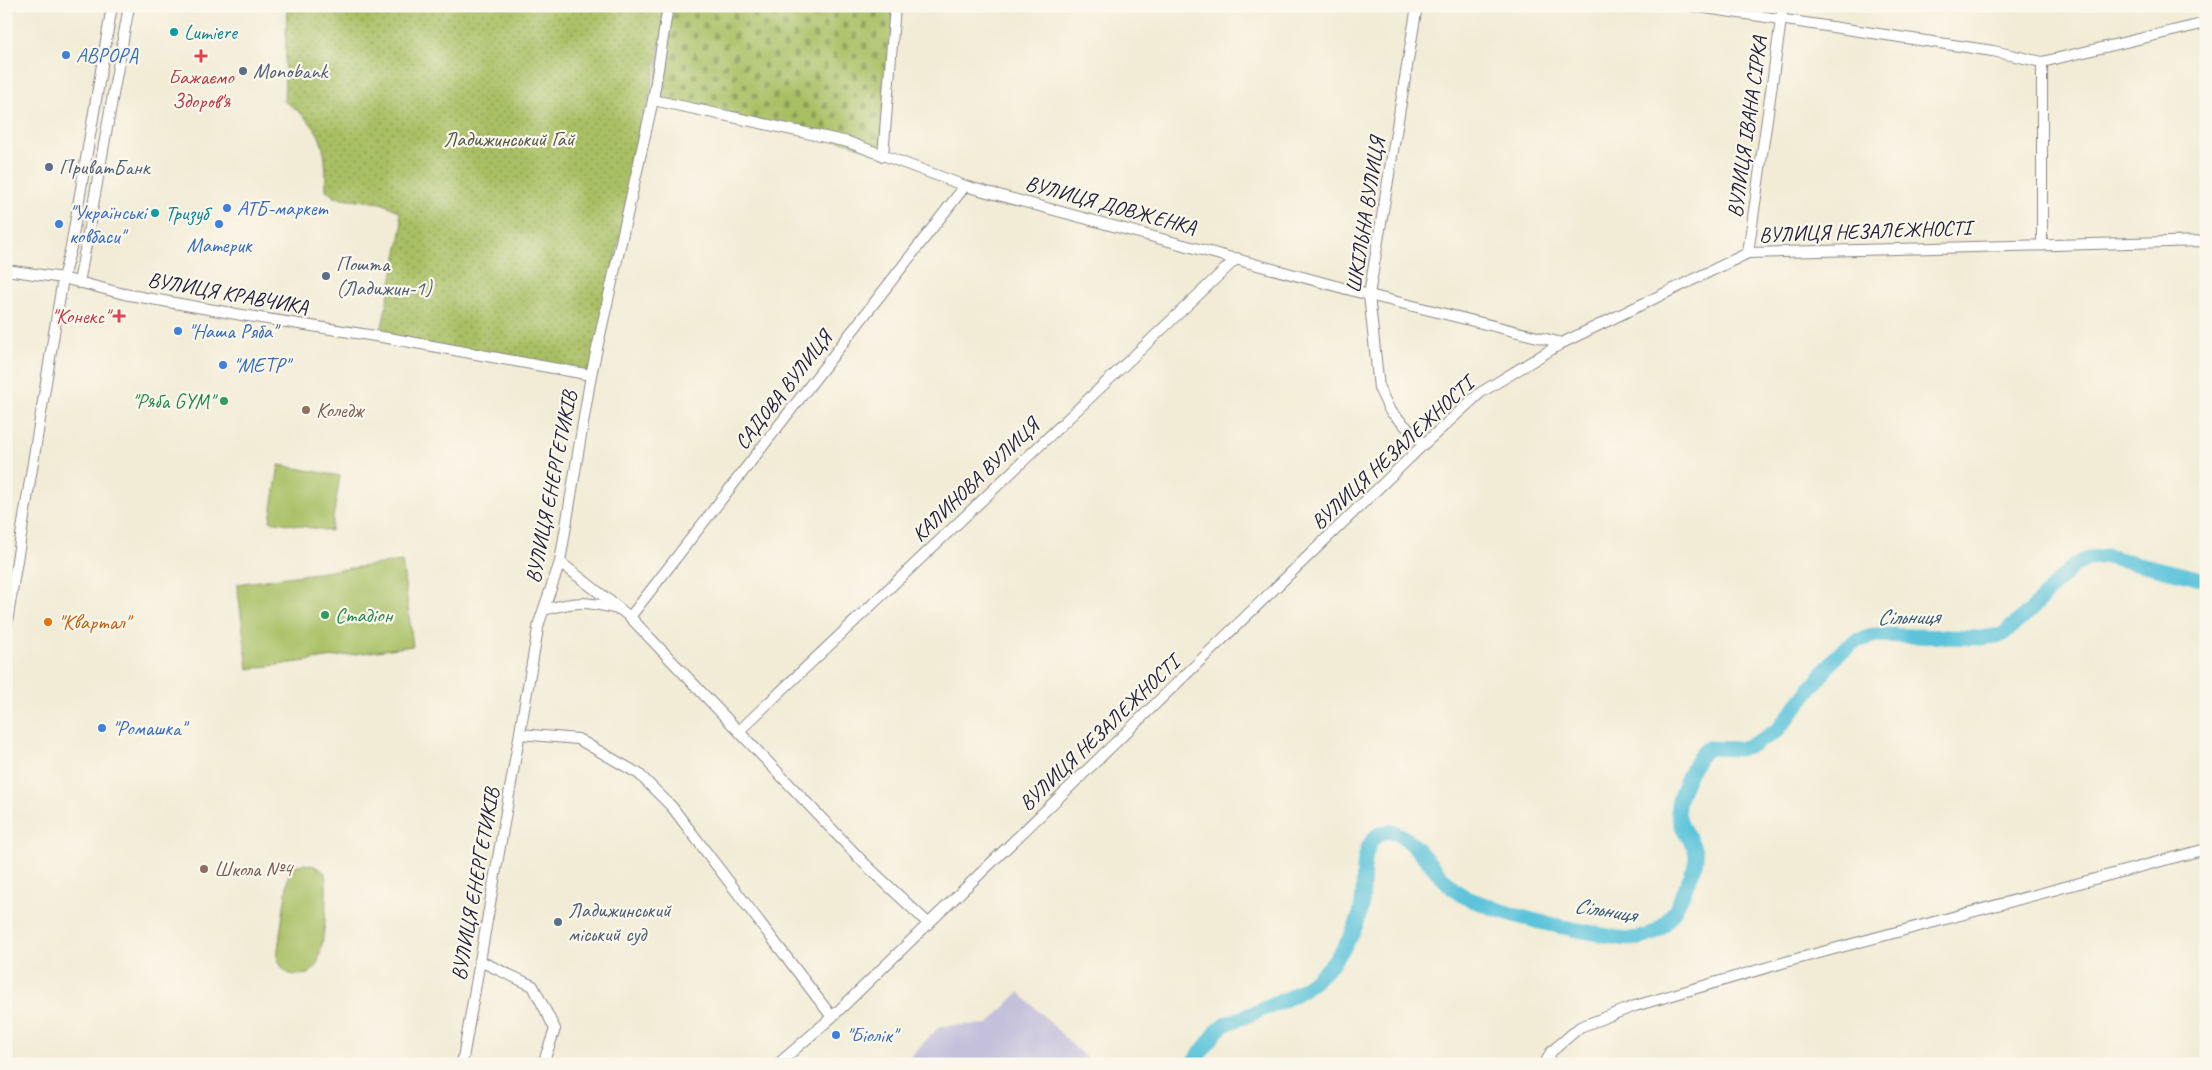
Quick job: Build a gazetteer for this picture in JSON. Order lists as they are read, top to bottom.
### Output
{
  "streets": {
    "street": [
      "ВУЛИЦЯ ІВАНА СІРКА",
      "ВУЛИЦЯ ДОВЖЕНКА",
      "ШКІЛЬНА ВУЛИЦЯ",
      "ВУЛИЦЯ НЕЗАЛЕЖНОСТІ",
      "ВУЛИЦЯ КРАВЧИКА",
      "САДОВА ВУЛИЦЯ",
      "КАЛИНОВА ВУЛИЦЯ",
      "ВУЛИЦЯ ЕНЕРГЕТИКІВ"
    ]
  },
  "crossings": [
    ["ВУЛИЦЯ ІВАНА СІРКА", "ВУЛИЦЯ НЕЗАЛЕЖНОСТІ"],
    ["ВУЛИЦЯ ДОВЖЕНКА", "ШКІЛЬНА ВУЛИЦЯ"],
    ["ВУЛИЦЯ ДОВЖЕНКА", "ВУЛИЦЯ НЕЗАЛЕЖНОСТІ"],
    ["ВУЛИЦЯ ДОВЖЕНКА", "САДОВА ВУЛИЦЯ"],
    ["ВУЛИЦЯ ДОВЖЕНКА", "КАЛИНОВА ВУЛИЦЯ"],
    ["ВУЛИЦЯ ДОВЖЕНКА", "ВУЛИЦЯ ЕНЕРГЕТИКІВ"],
    ["ШКІЛЬНА ВУЛИЦЯ", "ВУЛИЦЯ НЕЗАЛЕЖНОСТІ"],
    ["ВУЛИЦЯ КРАВЧИКА", "ВУЛИЦЯ ЕНЕРГЕТИКІВ"]
  ],
  "water": ["Сільниця"],
  "parks": ["Ладижинський Гай"],
  "places": {
    "other": [
      "Lumiere",
      "АВРОРА",
      "Monobank",
      "ПриватБанк",
      "АТБ-маркет",
      "Тризуб",
      "\"Українські ковбаси\"",
      "Материк",
      "Пошта (Ладижин-1)",
      "\"Наша Ряба\"",
      "\"МЕТР\"",
      "\"Ряба GYM\"",
      "Коледж",
      "Стадіон",
      "\"Квартал\"",
      "\"Ромашка\"",
      "Школа №4",
      "Ладижинський міський суд",
      "\"Біолік\""
    ],
    "health": ["Бажаємо Здоров'я", "\"Конекс\""]
  }
}
